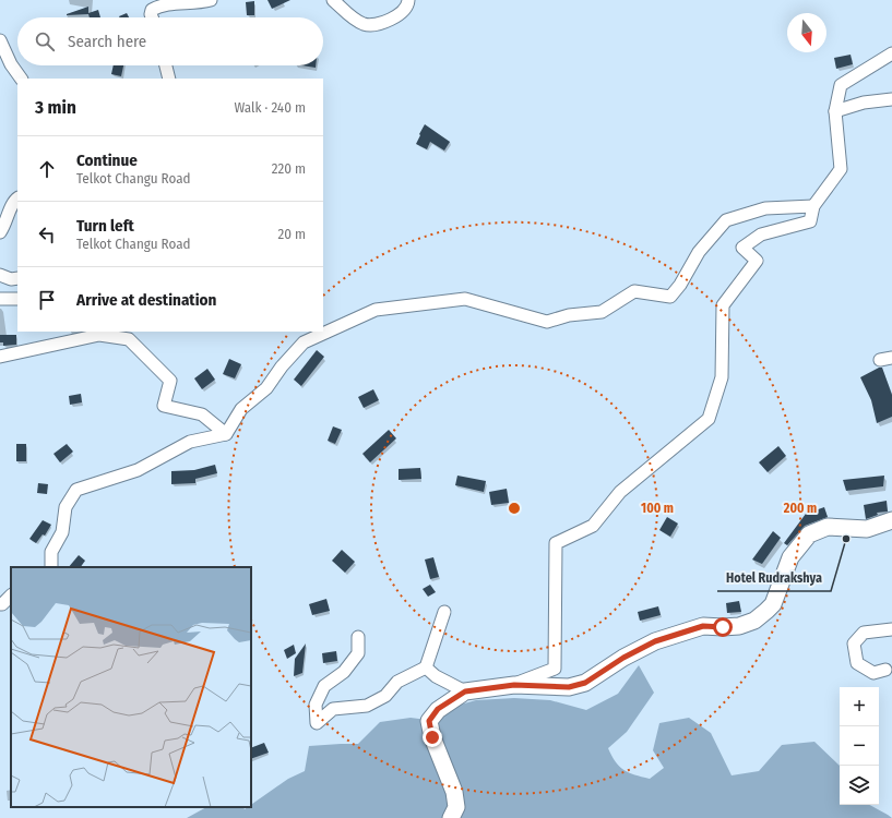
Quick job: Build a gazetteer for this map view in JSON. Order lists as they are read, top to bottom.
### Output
{
  "places": ["Hotel Rudrakshya"],
  "north": "bottom",
  "page": {
    "search": "Search here",
    "heading": ["3 min", "Walk · 240 m"],
    "list": [
      ["Continue", "Telkot Changu Road", "220 m"],
      ["Turn left", "Telkot Changu Road", "20 m"],
      "Arrive at destination"
    ],
    "map_buttons": ["+", "−"]
  },
  "rings": ["100 m", "200 m"]
}
